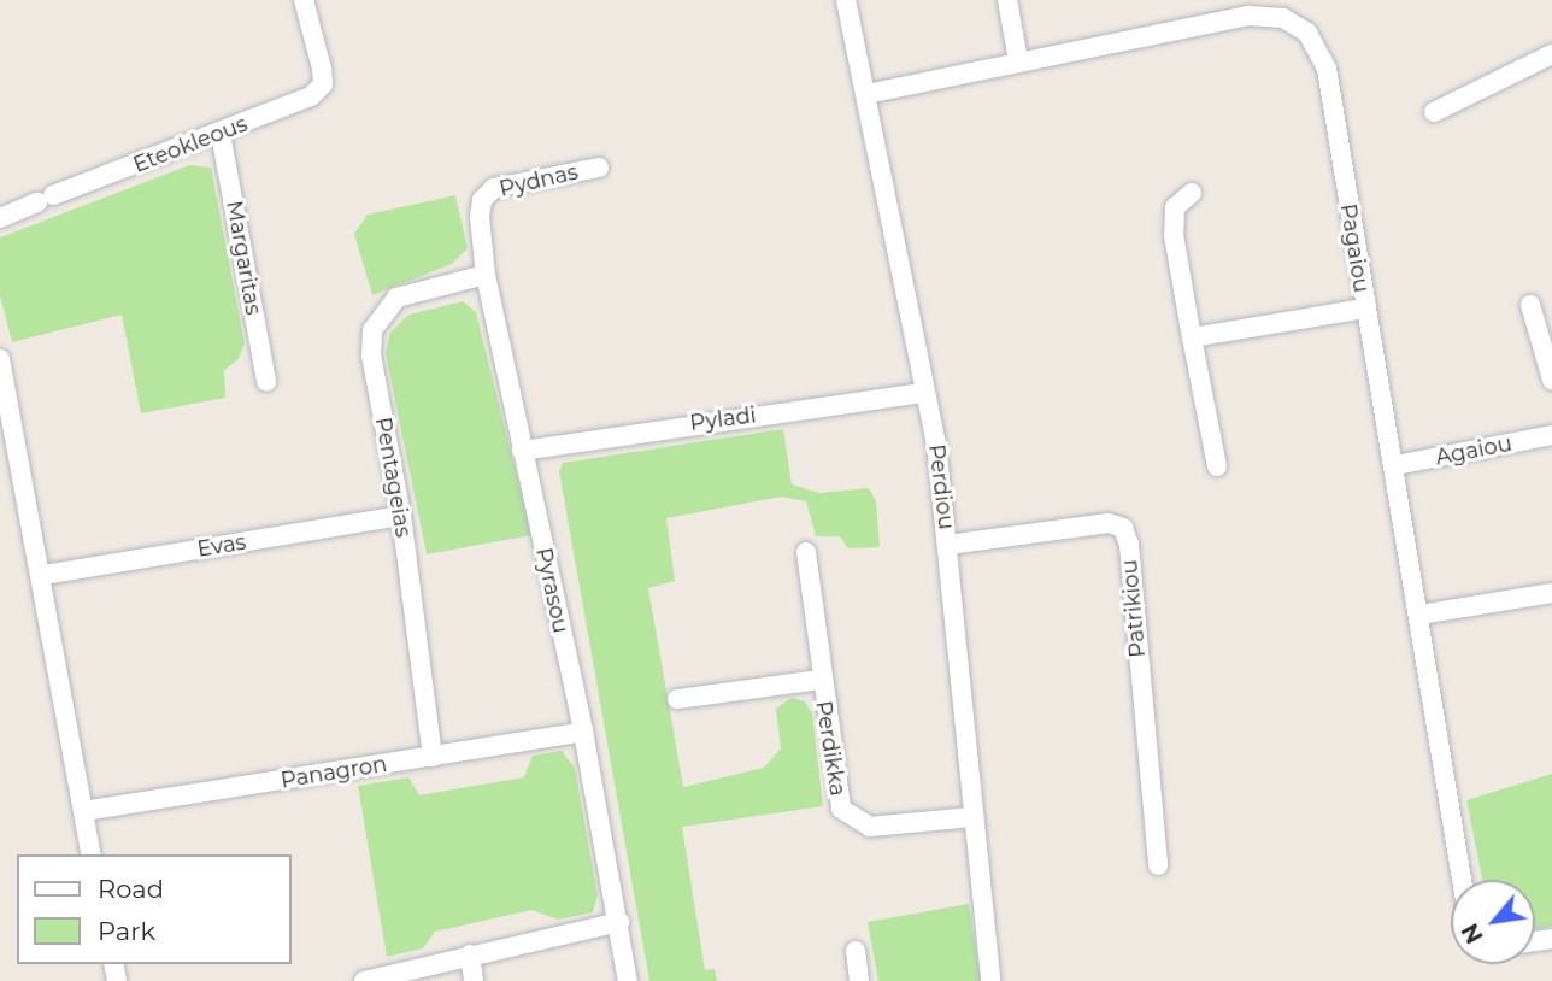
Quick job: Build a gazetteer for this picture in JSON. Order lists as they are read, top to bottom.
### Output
{
  "streets": {
    "street": [
      "Eteokleous",
      "Pydnas",
      "Pagaiou",
      "Margaritas",
      "Pyladi",
      "Agaiou",
      "Pentageias",
      "Perdiou",
      "Evas",
      "Pyrasou",
      "Patrikiou",
      "Perdikka",
      "Panagron"
    ]
  },
  "crossings": [
    ["Eteokleous", "Margaritas"],
    ["Pydnas", "Pyrasou"],
    ["Pagaiou", "Agaiou"],
    ["Pagaiou", "Perdiou"],
    ["Pyladi", "Perdiou"],
    ["Pyladi", "Pyrasou"],
    ["Pentageias", "Evas"],
    ["Pentageias", "Pyrasou"],
    ["Pentageias", "Panagron"],
    ["Perdiou", "Patrikiou"],
    ["Perdiou", "Perdikka"],
    ["Pyrasou", "Panagron"]
  ],
  "legend": ["Road", "Park"],
  "north": "bottom left"
}
